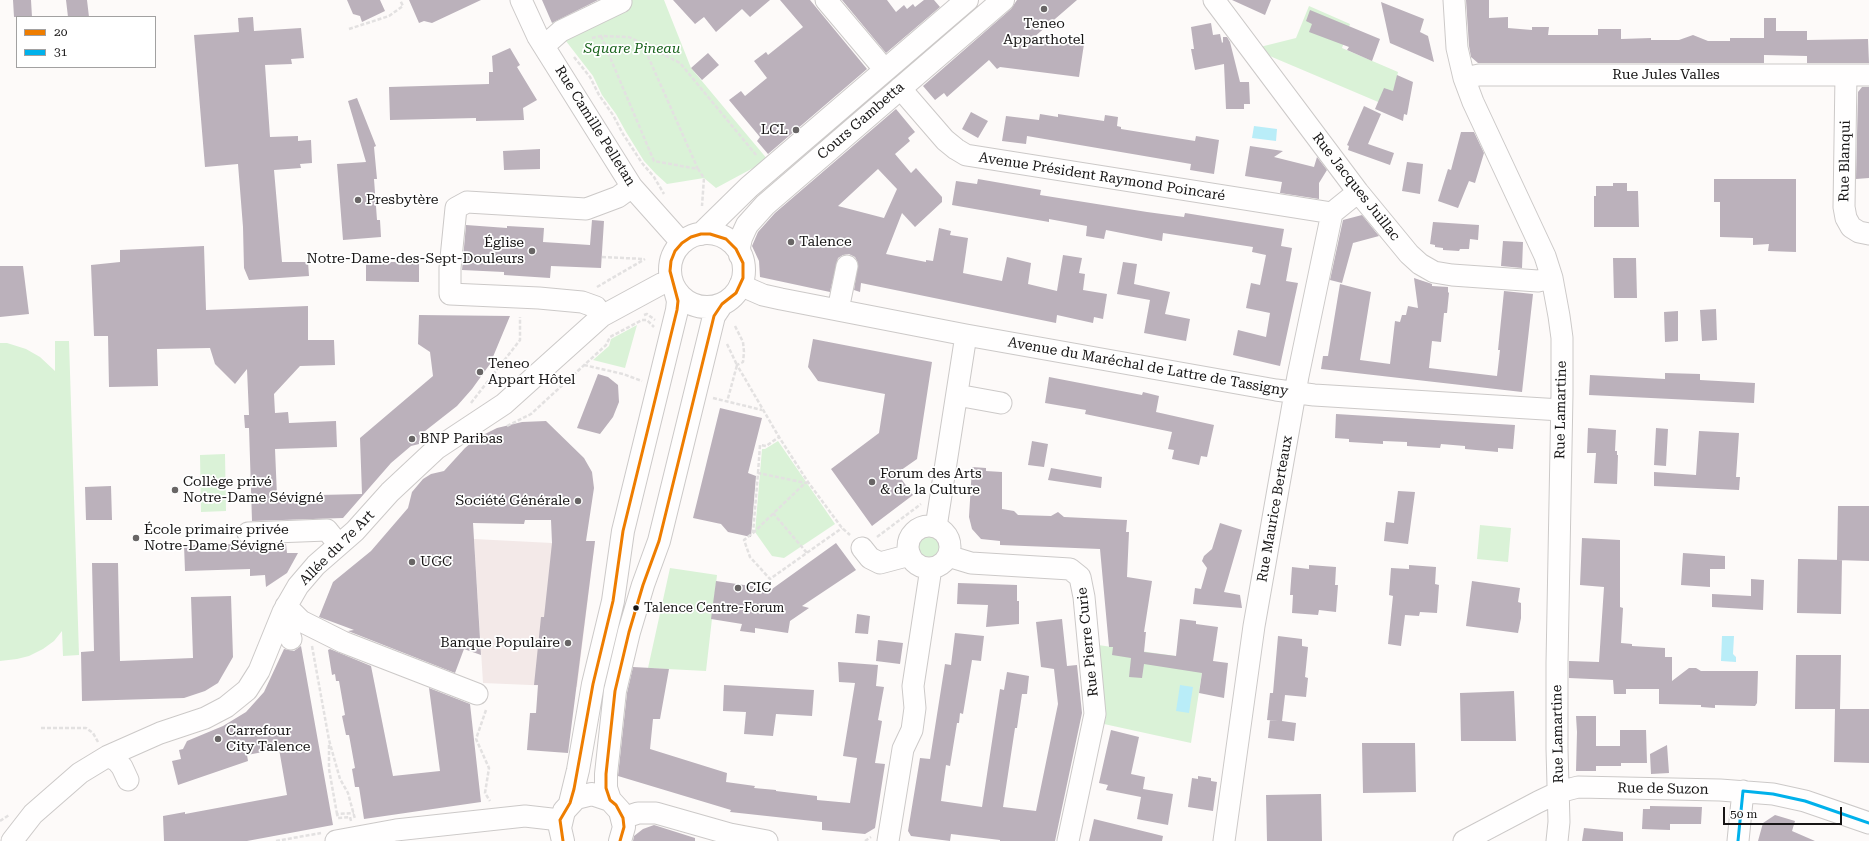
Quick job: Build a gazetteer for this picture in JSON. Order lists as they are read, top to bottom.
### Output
{
  "streets": {
    "main road": ["Cours Gambetta"],
    "street": [
      "Rue Jules Valles",
      "Rue Camille Pelletan",
      "Rue Blanqui",
      "Avenue Président Raymond Poincaré",
      "Rue Jacques Juillac",
      "Avenue du Maréchal de Lattre de Tassigny",
      "Rue Lamartine",
      "Rue Maurice Berteaux",
      "Allée du 7e Art",
      "Rue Pierre Curie",
      "Rue de Suzon"
    ]
  },
  "crossings": [
    ["Rue Jules Valles", "Rue Blanqui"],
    ["Rue Jules Valles", "Rue Lamartine"],
    ["Cours Gambetta", "Rue Camille Pelletan"],
    ["Cours Gambetta", "Avenue Président Raymond Poincaré"],
    ["Cours Gambetta", "Avenue du Maréchal de Lattre de Tassigny"],
    ["Cours Gambetta", "Allée du 7e Art"],
    ["Rue Camille Pelletan", "Avenue du Maréchal de Lattre de Tassigny"],
    ["Rue Camille Pelletan", "Allée du 7e Art"],
    ["Avenue Président Raymond Poincaré", "Rue Maurice Berteaux"],
    ["Rue Jacques Juillac", "Rue Lamartine"],
    ["Avenue du Maréchal de Lattre de Tassigny", "Rue Lamartine"],
    ["Avenue du Maréchal de Lattre de Tassigny", "Rue Maurice Berteaux"],
    ["Avenue du Maréchal de Lattre de Tassigny", "Allée du 7e Art"],
    ["Rue Lamartine", "Rue de Suzon"]
  ],
  "parks": ["Square Pineau"],
  "places": [
    "Teneo Apparthotel",
    "LCL",
    "Presbytère",
    "Talence",
    "Église Notre-Dame-des-Sept-Douleurs",
    "Teneo Appart Hôtel",
    "BNP Paribas",
    "Forum des Arts & de la Culture",
    "Collège privé Notre-Dame Sévigné",
    "Société Générale",
    "École primaire privée Notre-Dame Sévigné",
    "UGC",
    "CIC",
    "Talence Centre-Forum",
    "Banque Populaire",
    "Carrefour City Talence"
  ],
  "lines": ["transit line 20", "transit line 31"],
  "legend": ["20", "31"],
  "scale_bar": "50 m"
}
